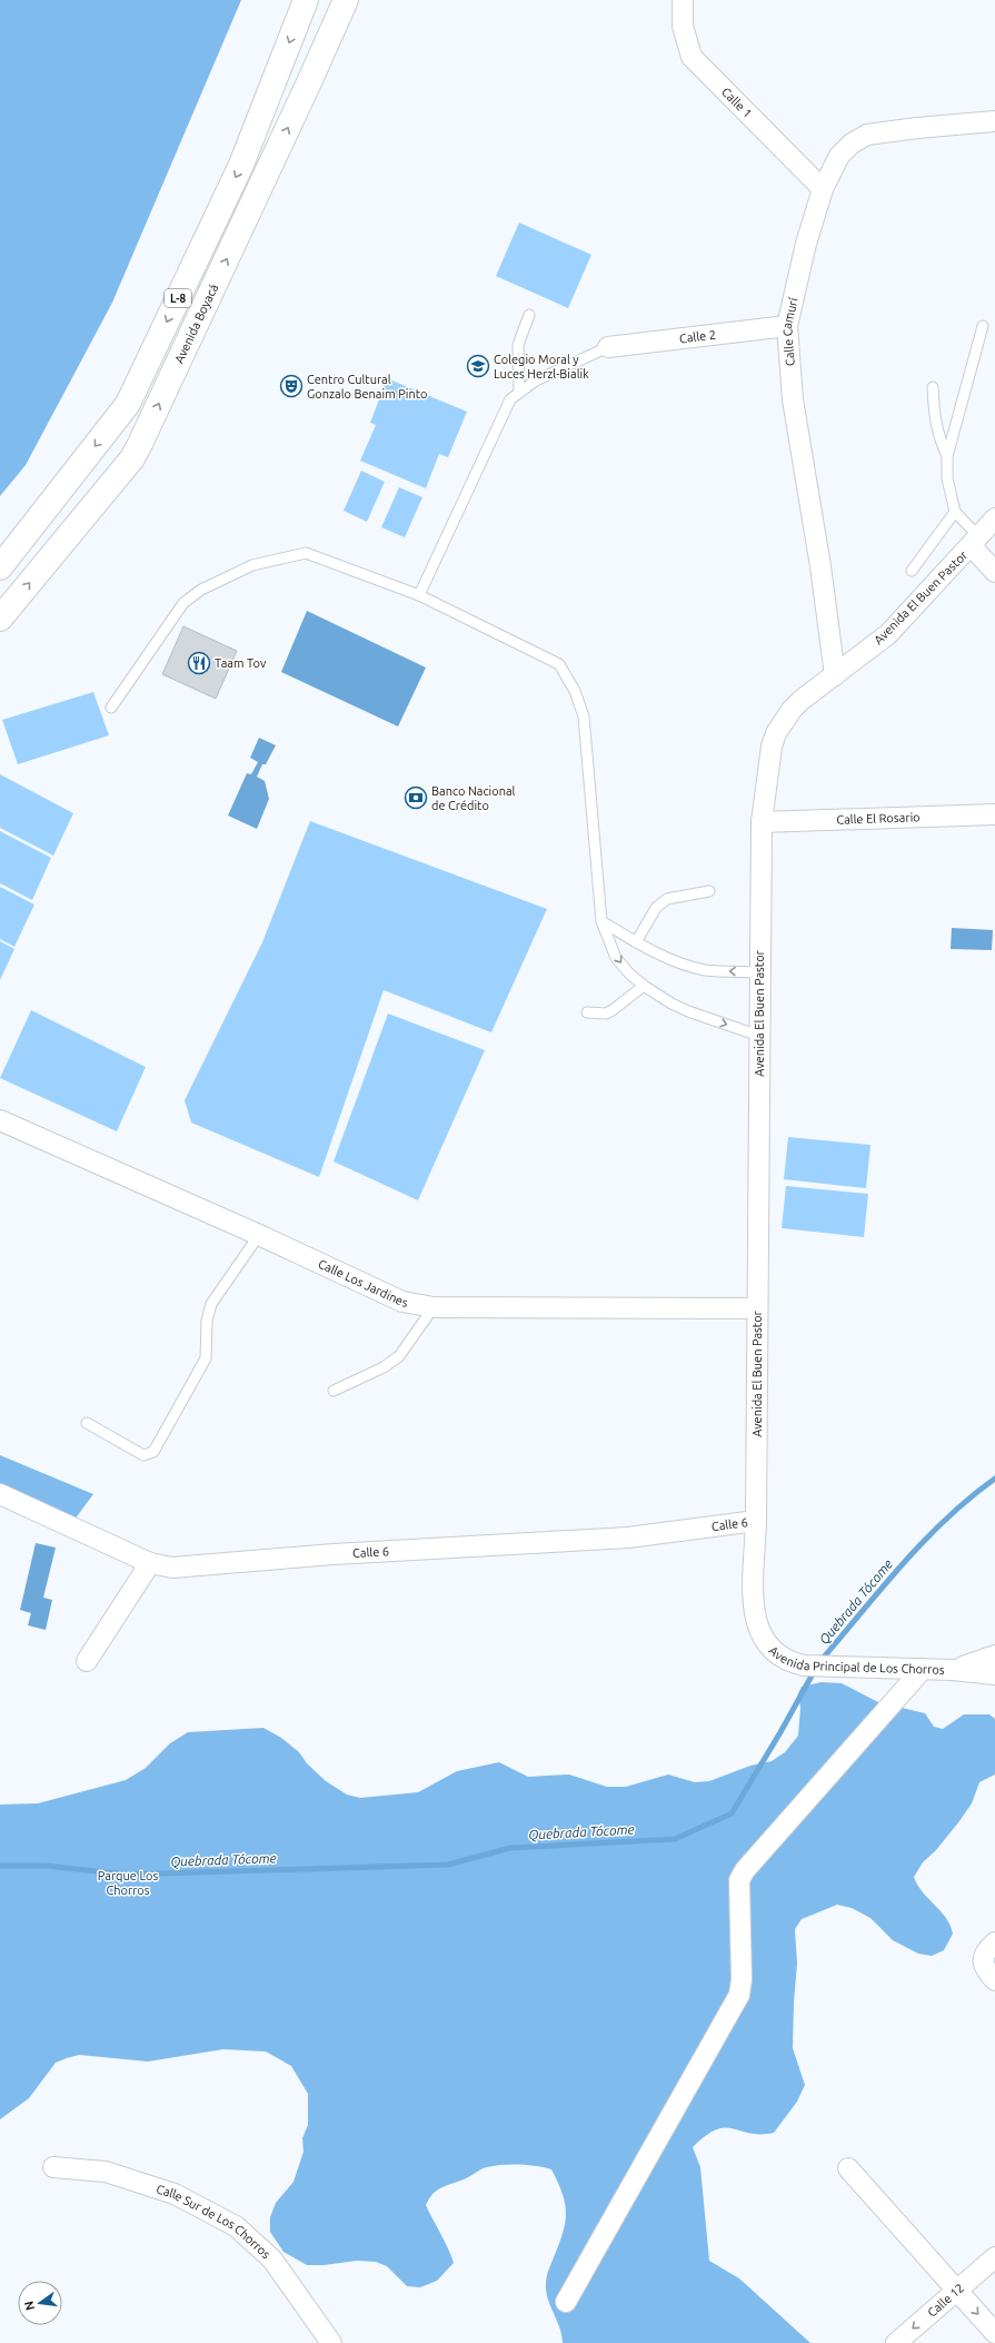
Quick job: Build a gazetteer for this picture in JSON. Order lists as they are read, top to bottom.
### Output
{
  "streets": {
    "highway": ["L-8", "Avenida Boyacá"],
    "street": [
      "Calle 1",
      "Calle Camurí",
      "Calle 2",
      "Avenida El Buen Pastor",
      "Calle El Rosario",
      "Calle Los Jardines",
      "Calle 6",
      "Avenida Principal de Los Chorros",
      "Calle Sur de Los Chorros",
      "Calle 12"
    ]
  },
  "crossings": [
    ["Calle 1", "Calle Camurí"],
    ["Calle Camurí", "Calle 2"],
    ["Calle Camurí", "Avenida El Buen Pastor"],
    ["Avenida El Buen Pastor", "Calle El Rosario"],
    ["Avenida El Buen Pastor", "Calle Los Jardines"],
    ["Avenida El Buen Pastor", "Calle 6"],
    ["Avenida El Buen Pastor", "Avenida Principal de Los Chorros"]
  ],
  "one_way": ["Calle 12"],
  "water": ["Quebrada Tócome"],
  "parks": ["Parque Los Chorros"],
  "places": {
    "school or university": ["Colegio Moral y Luces Herzl-Bialik"],
    "theatre": ["Centro Cultural Gonzalo Benaim Pinto"],
    "restaurant": ["Taam Tov"],
    "bank": ["Banco Nacional de Crédito"]
  },
  "north": "left"
}
